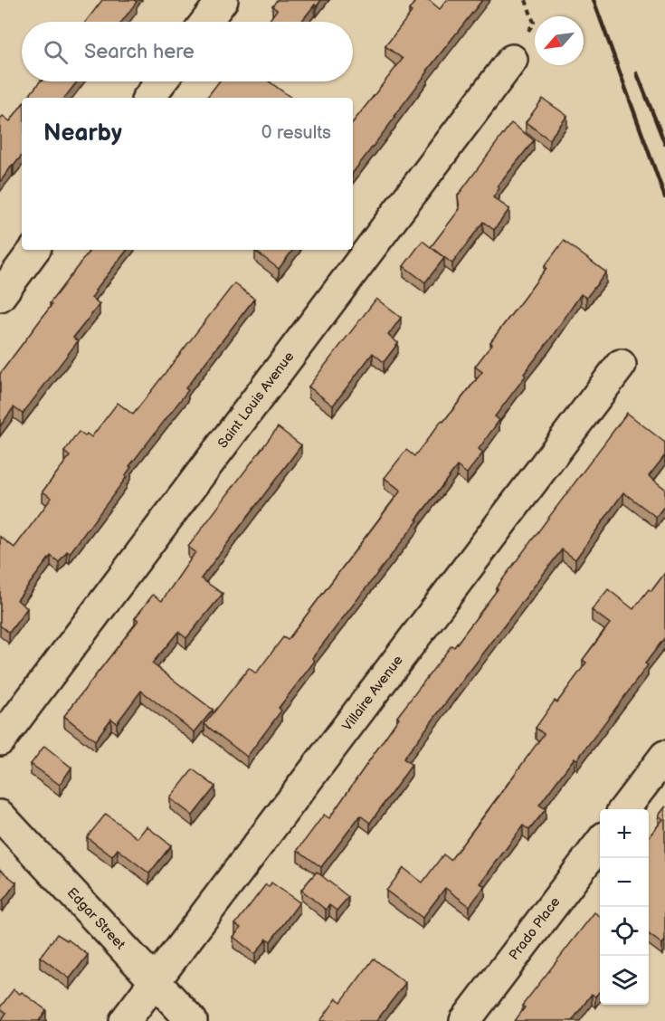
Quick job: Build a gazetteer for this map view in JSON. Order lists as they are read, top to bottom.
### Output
{
  "streets": {
    "street": [
      "Saint Louis Avenue",
      "Villaire Avenue",
      "Edgar Street",
      "Prado Place"
    ]
  },
  "crossings": [
    ["Villaire Avenue", "Edgar Street"]
  ],
  "north": "bottom left",
  "page": {
    "search": "Search here",
    "heading": ["Nearby", "0 results"],
    "map_buttons": ["+", "−"]
  }
}
